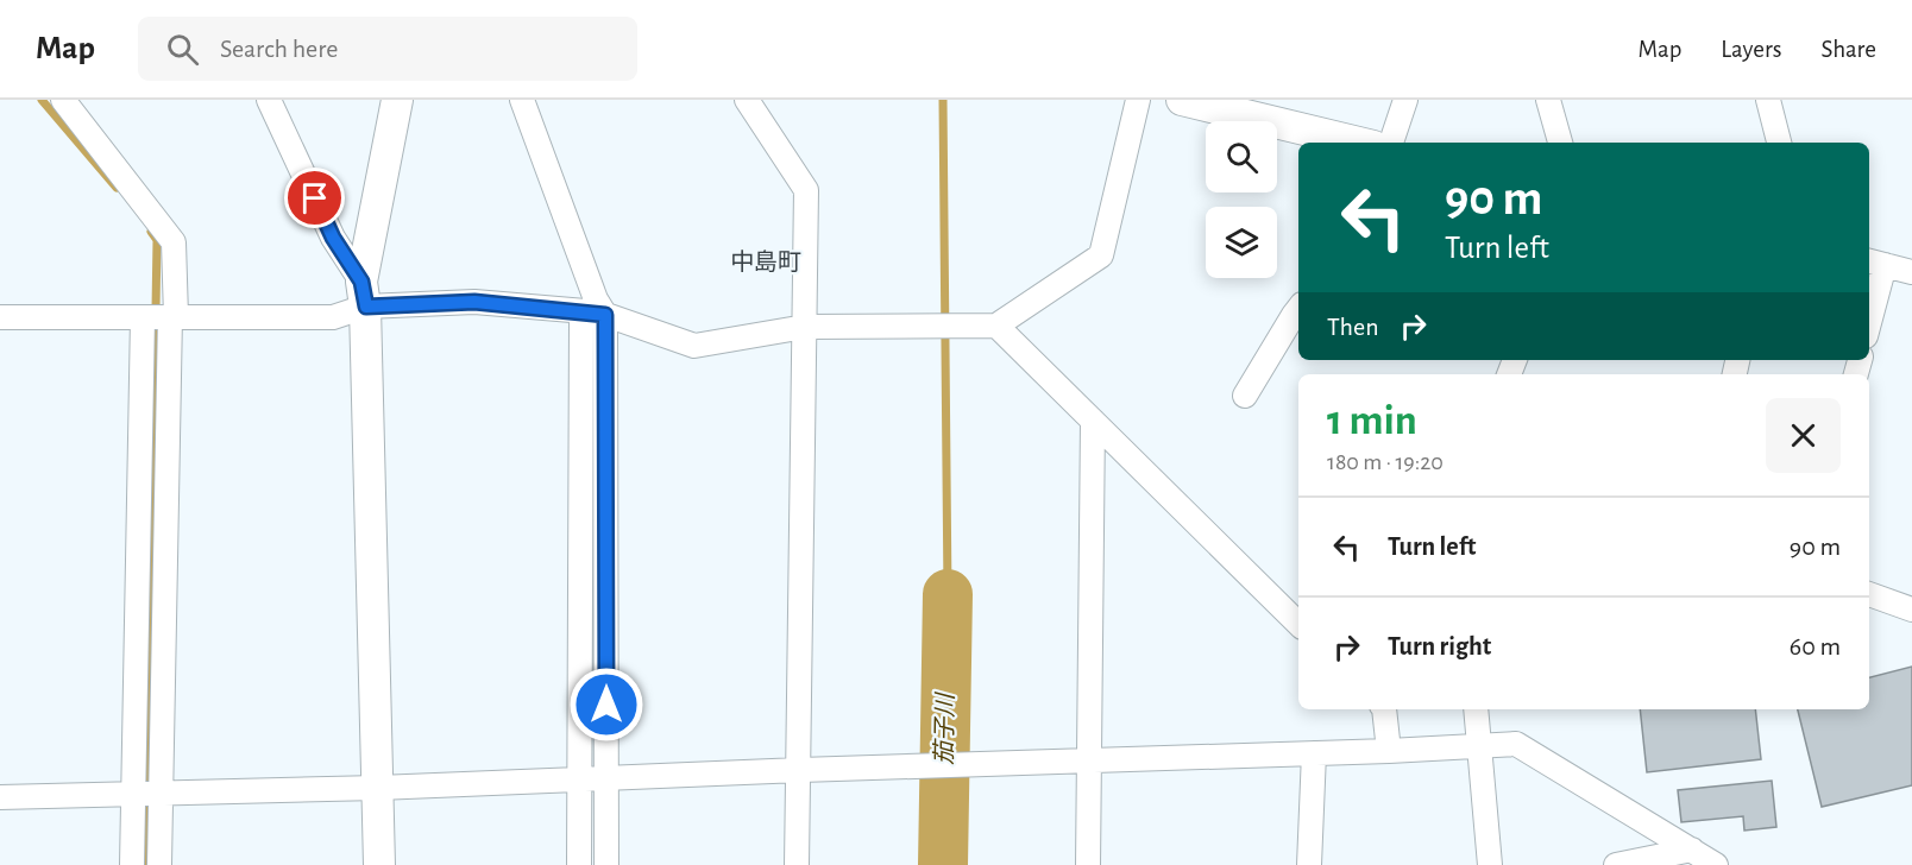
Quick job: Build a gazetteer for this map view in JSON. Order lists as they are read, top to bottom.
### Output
{
  "districts": ["中島町"],
  "water": ["茄子川"],
  "page": {
    "header": "Map",
    "search": "Search here",
    "nav": ["Map", "Layers", "Share"],
    "turn": ["90 m", "Turn left"],
    "then": "Then",
    "heading": ["1 min", "180 m · 19:20"],
    "list": [
      {
        "name": "Turn left",
        "value": "90 m"
      },
      {
        "name": "Turn right",
        "value": "60 m"
      }
    ]
  }
}
